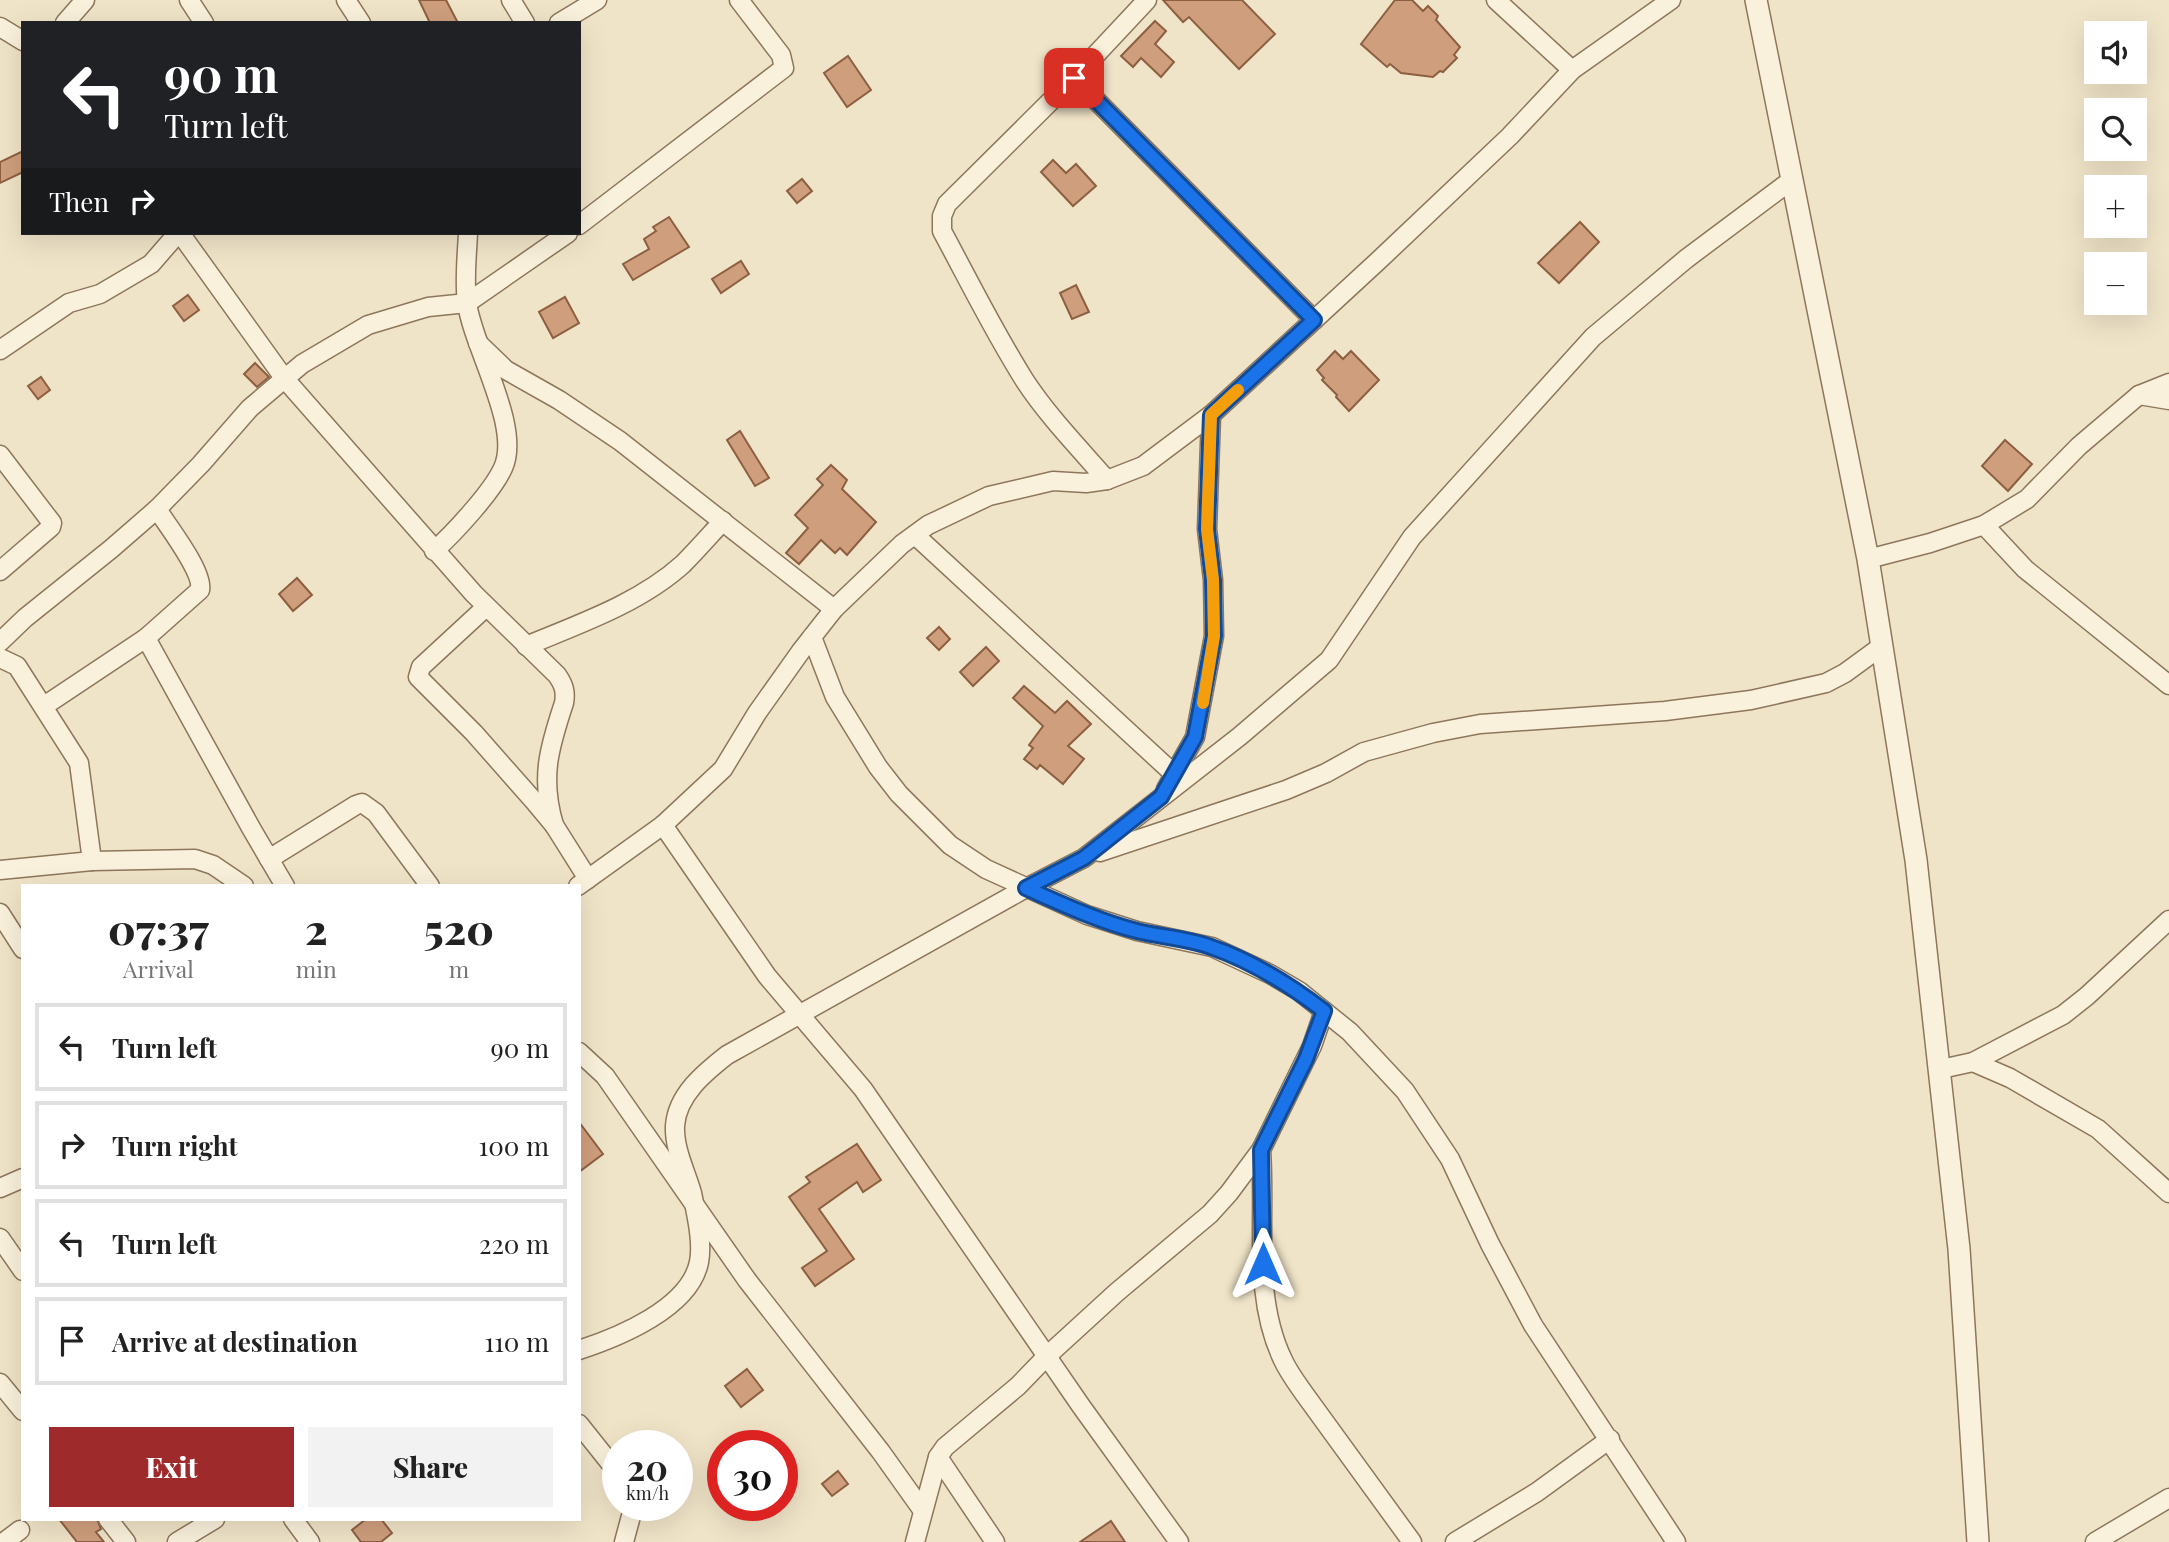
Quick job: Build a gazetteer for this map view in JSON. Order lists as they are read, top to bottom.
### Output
{
  "page": {
    "map_buttons": ["+", "−"],
    "turn": ["90 m", "Turn left"],
    "then": "Then",
    "eta": [
      "07:37",
      "Arrival",
      "2",
      "min",
      "520",
      "m"
    ],
    "list": [
      {
        "name": "Turn left",
        "value": "90 m"
      },
      {
        "name": "Turn right",
        "value": "100 m"
      },
      {
        "name": "Turn left",
        "value": "220 m"
      },
      {
        "name": "Arrive at destination",
        "value": "110 m"
      }
    ],
    "buttons": ["Exit", "Share"],
    "speed": "20 km/h",
    "limit": "30"
  }
}
